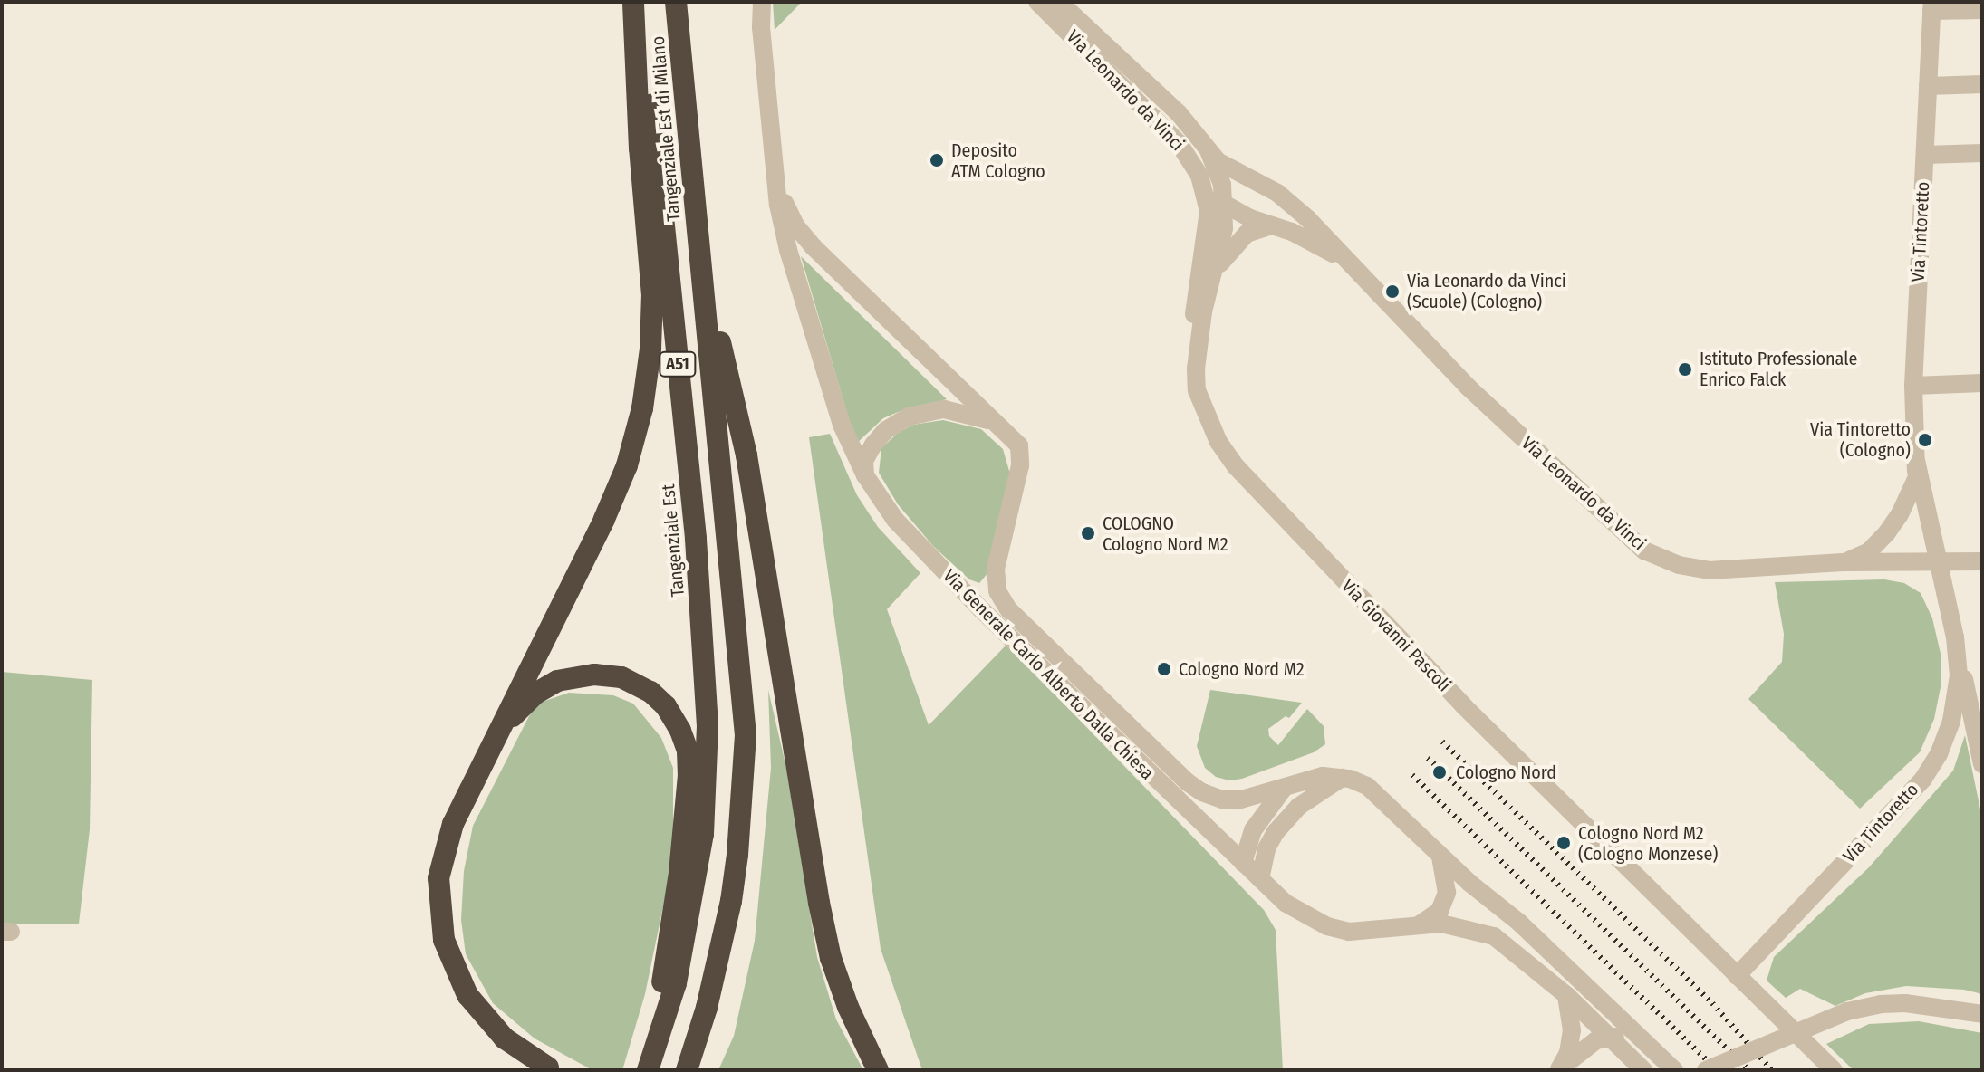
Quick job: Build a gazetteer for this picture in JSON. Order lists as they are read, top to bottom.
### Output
{
  "streets": {
    "highway": ["Tangenziale Est di Milano", "A51", "Tangenziale Est"],
    "street": [
      "Via Leonardo da Vinci",
      "Via Tintoretto",
      "Via Giovanni Pascoli",
      "Via Generale Carlo Alberto Dalla Chiesa"
    ]
  },
  "crossings": [
    ["Via Leonardo da Vinci", "Via Tintoretto"],
    ["Via Leonardo da Vinci", "Via Giovanni Pascoli"],
    ["Tangenziale Est di Milano", "A51"],
    ["Via Tintoretto", "Via Giovanni Pascoli"]
  ],
  "places": [
    "Deposito ATM Cologno",
    "Via Leonardo da Vinci (Scuole) (Cologno)",
    "Istituto Professionale Enrico Falck",
    "Via Tintoretto (Cologno)",
    "COLOGNO Cologno Nord M2",
    "Cologno Nord M2",
    "Cologno Nord",
    "Cologno Nord M2 (Cologno Monzese)"
  ]
}
